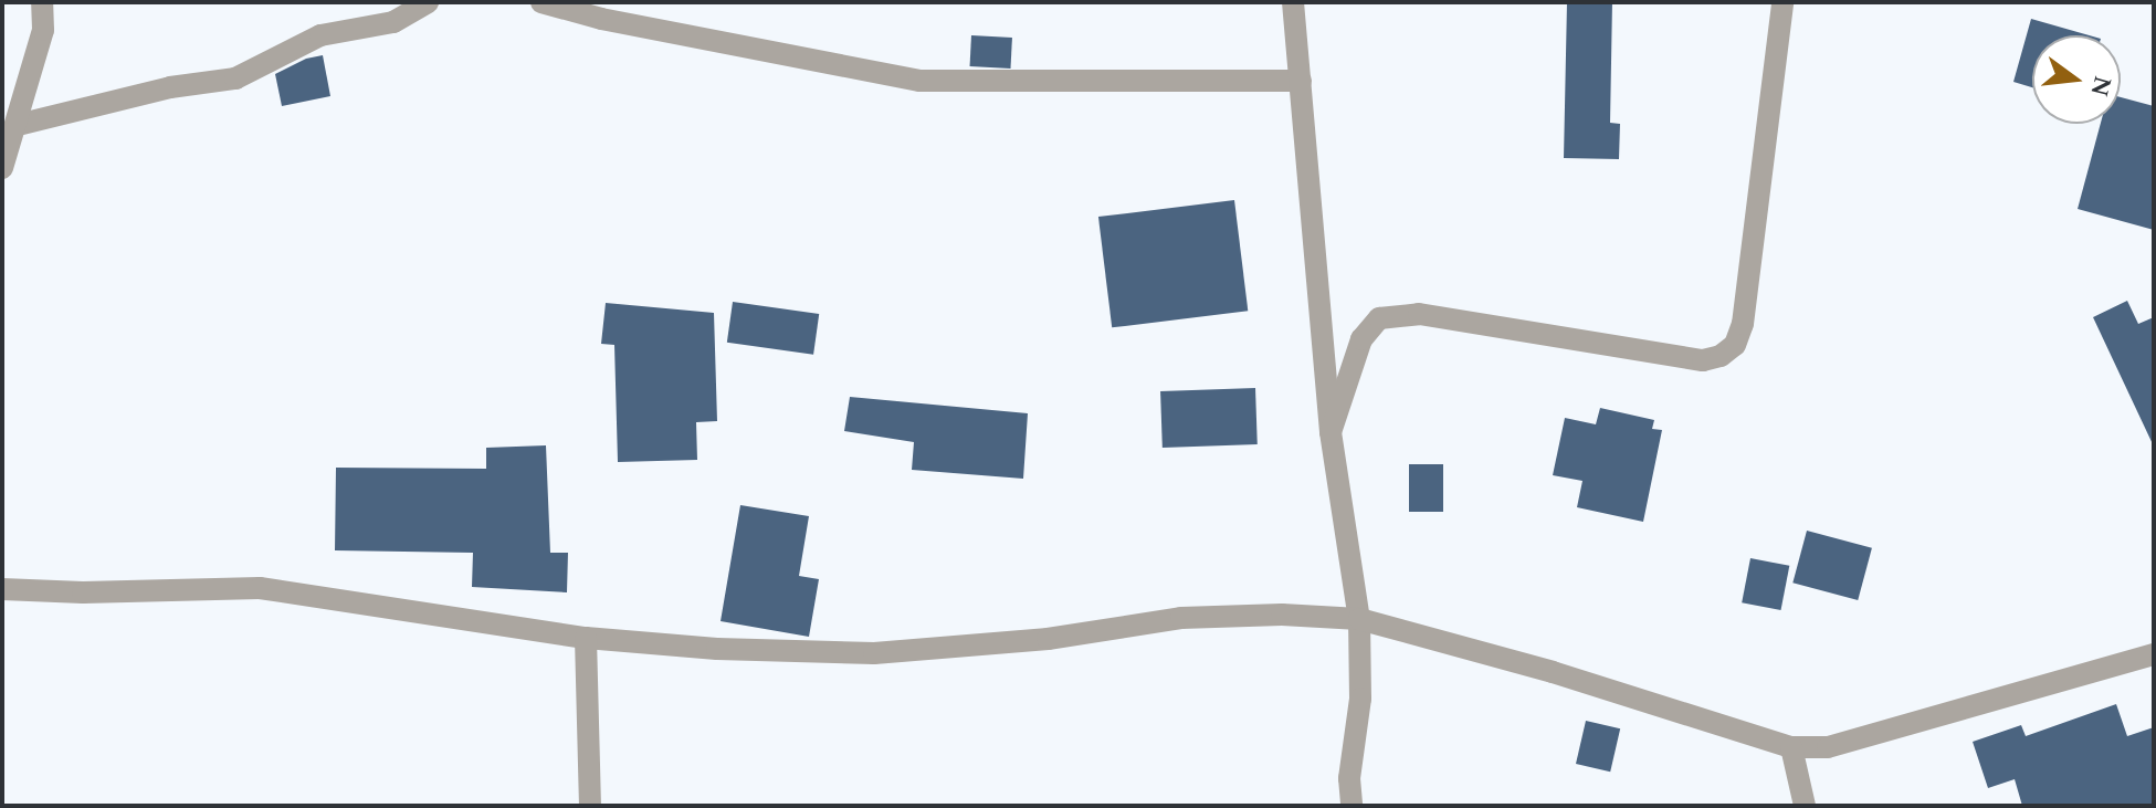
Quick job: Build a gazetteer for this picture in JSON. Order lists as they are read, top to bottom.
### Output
{
  "north": "right"
}
